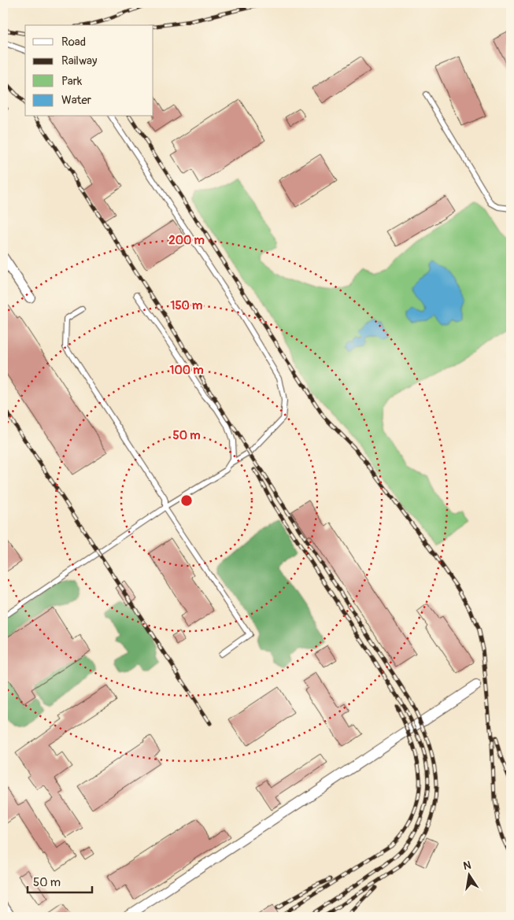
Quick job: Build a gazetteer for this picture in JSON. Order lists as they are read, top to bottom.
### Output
{
  "legend": [
    "Road",
    "Railway",
    "Park",
    "Water"
  ],
  "scale_bar": "50 m",
  "north": "top",
  "rings": [
    "200 m",
    "150 m",
    "100 m",
    "50 m"
  ]
}
